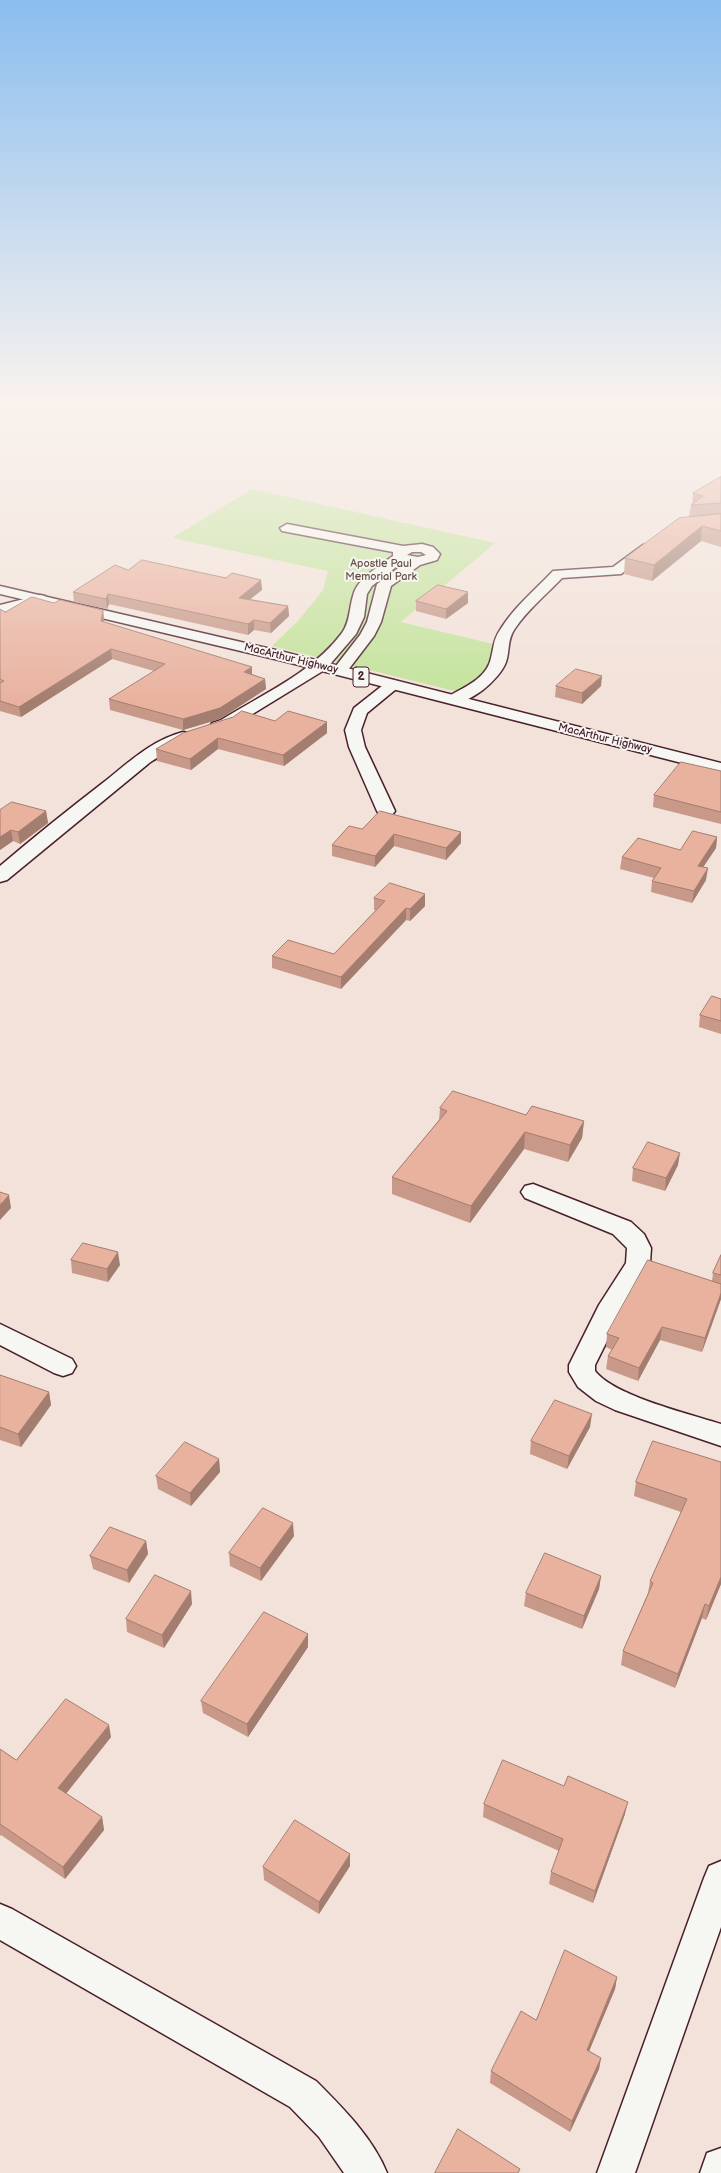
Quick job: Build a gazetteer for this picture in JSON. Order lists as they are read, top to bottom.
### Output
{
  "streets": {
    "main road": ["MacArthur Highway", "2"]
  },
  "parks": ["Apostle Paul Memorial Park"]
}
